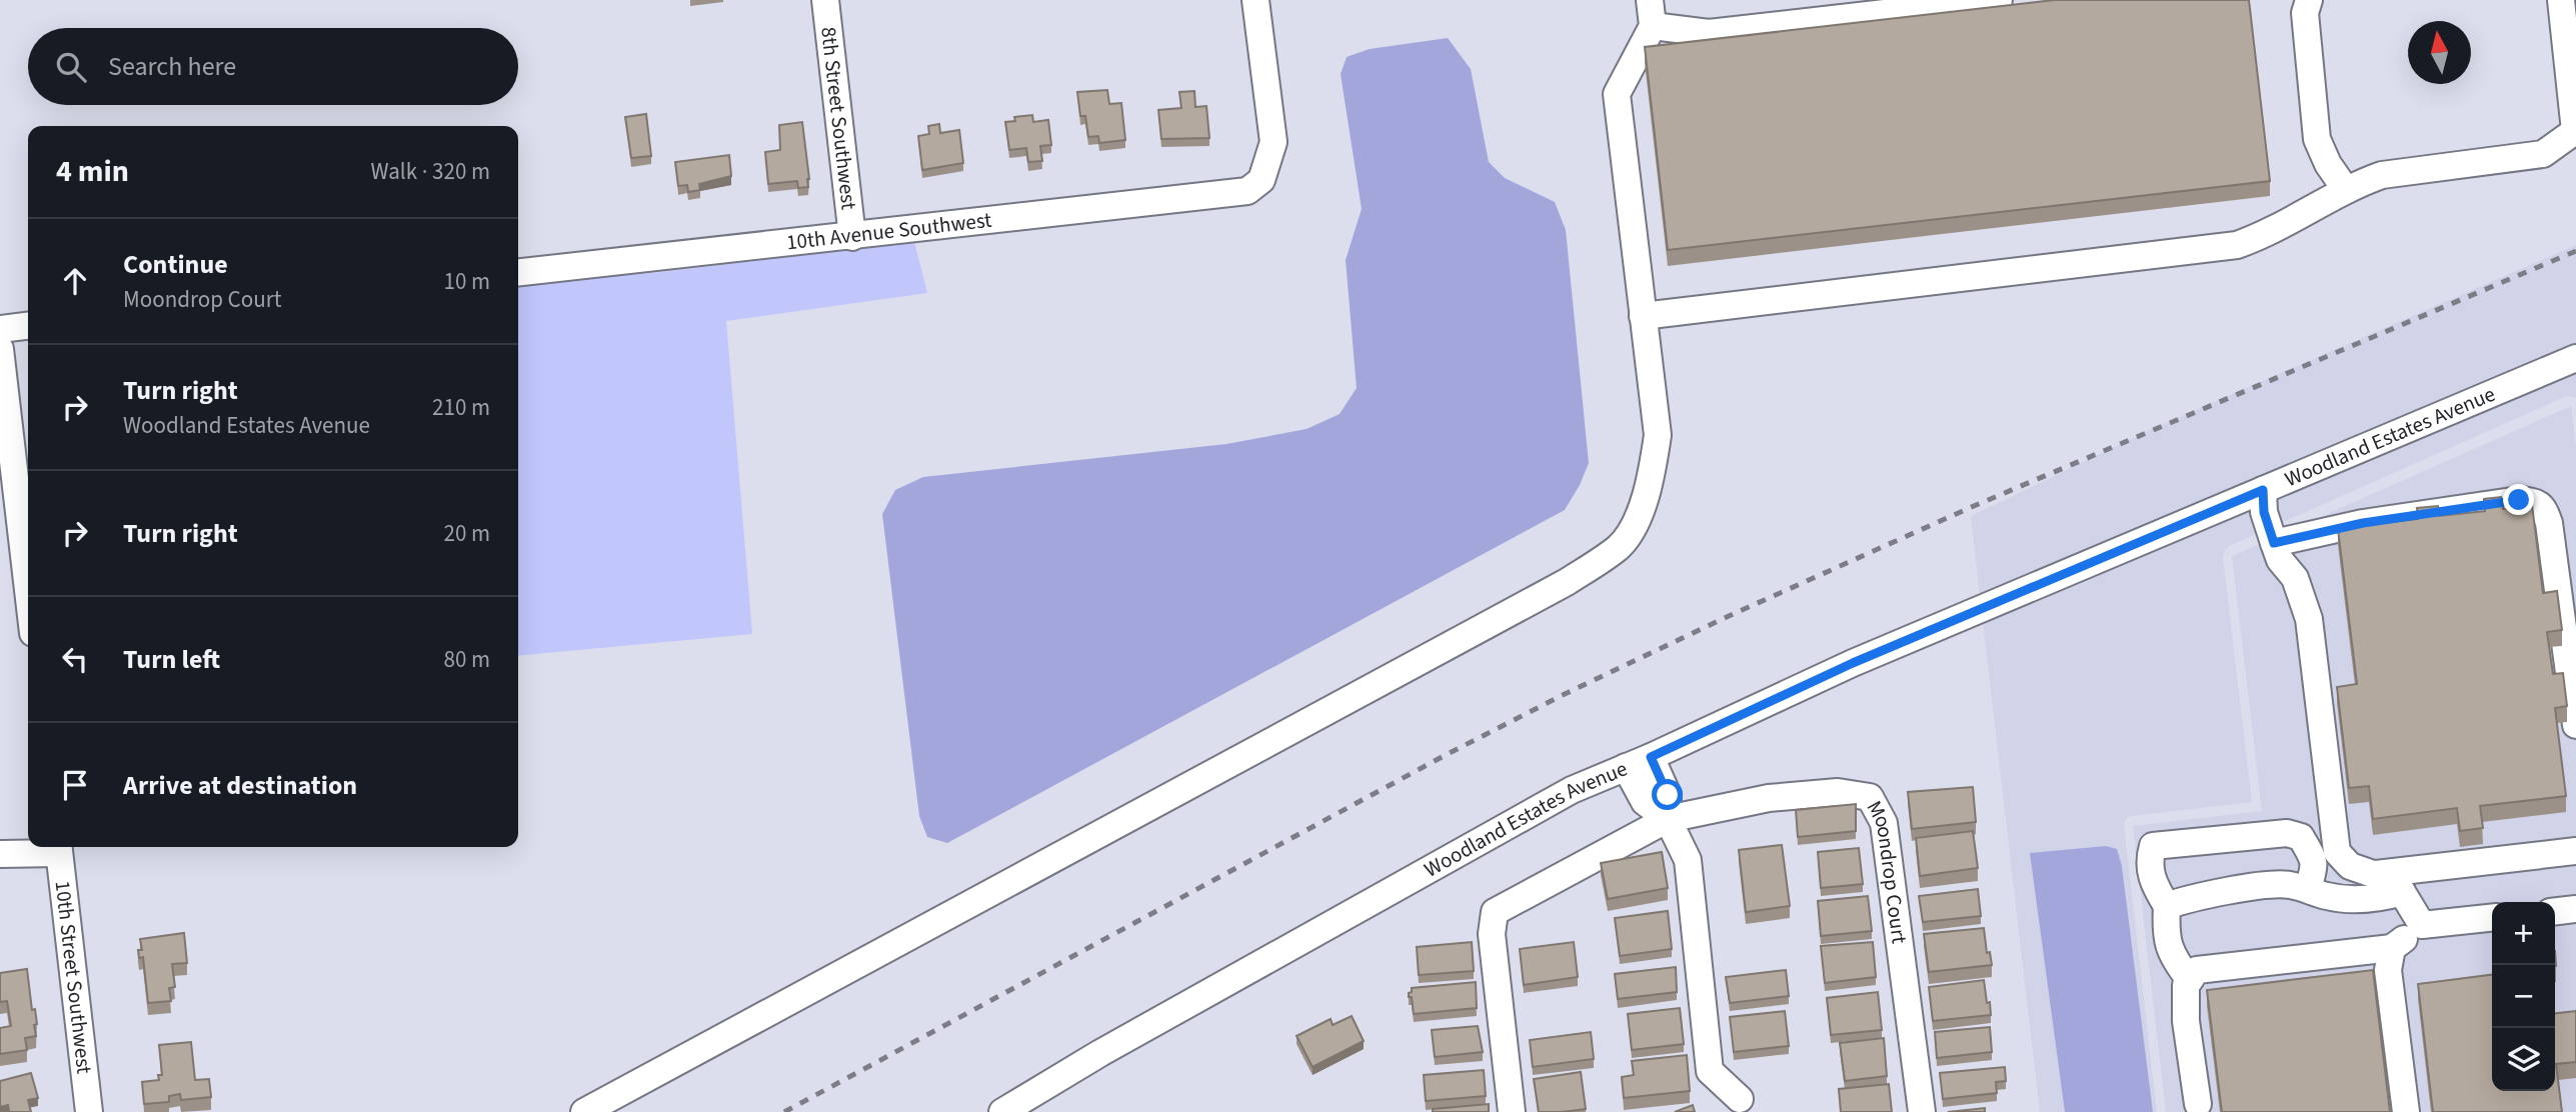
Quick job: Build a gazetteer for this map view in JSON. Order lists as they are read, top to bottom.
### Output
{
  "streets": {
    "street": [
      "8th Street Southwest",
      "10th Avenue Southwest",
      "Woodland Estates Avenue",
      "Moondrop Court",
      "10th Street Southwest"
    ]
  },
  "crossings": [
    ["8th Street Southwest", "10th Avenue Southwest"]
  ],
  "north": "top",
  "page": {
    "search": "Search here",
    "heading": ["4 min", "Walk · 320 m"],
    "list": [
      ["Continue", "Moondrop Court", "10 m"],
      ["Turn right", "Woodland Estates Avenue", "210 m"],
      ["Turn right", "20 m"],
      ["Turn left", "80 m"],
      "Arrive at destination"
    ],
    "map_buttons": ["+", "−"]
  }
}
